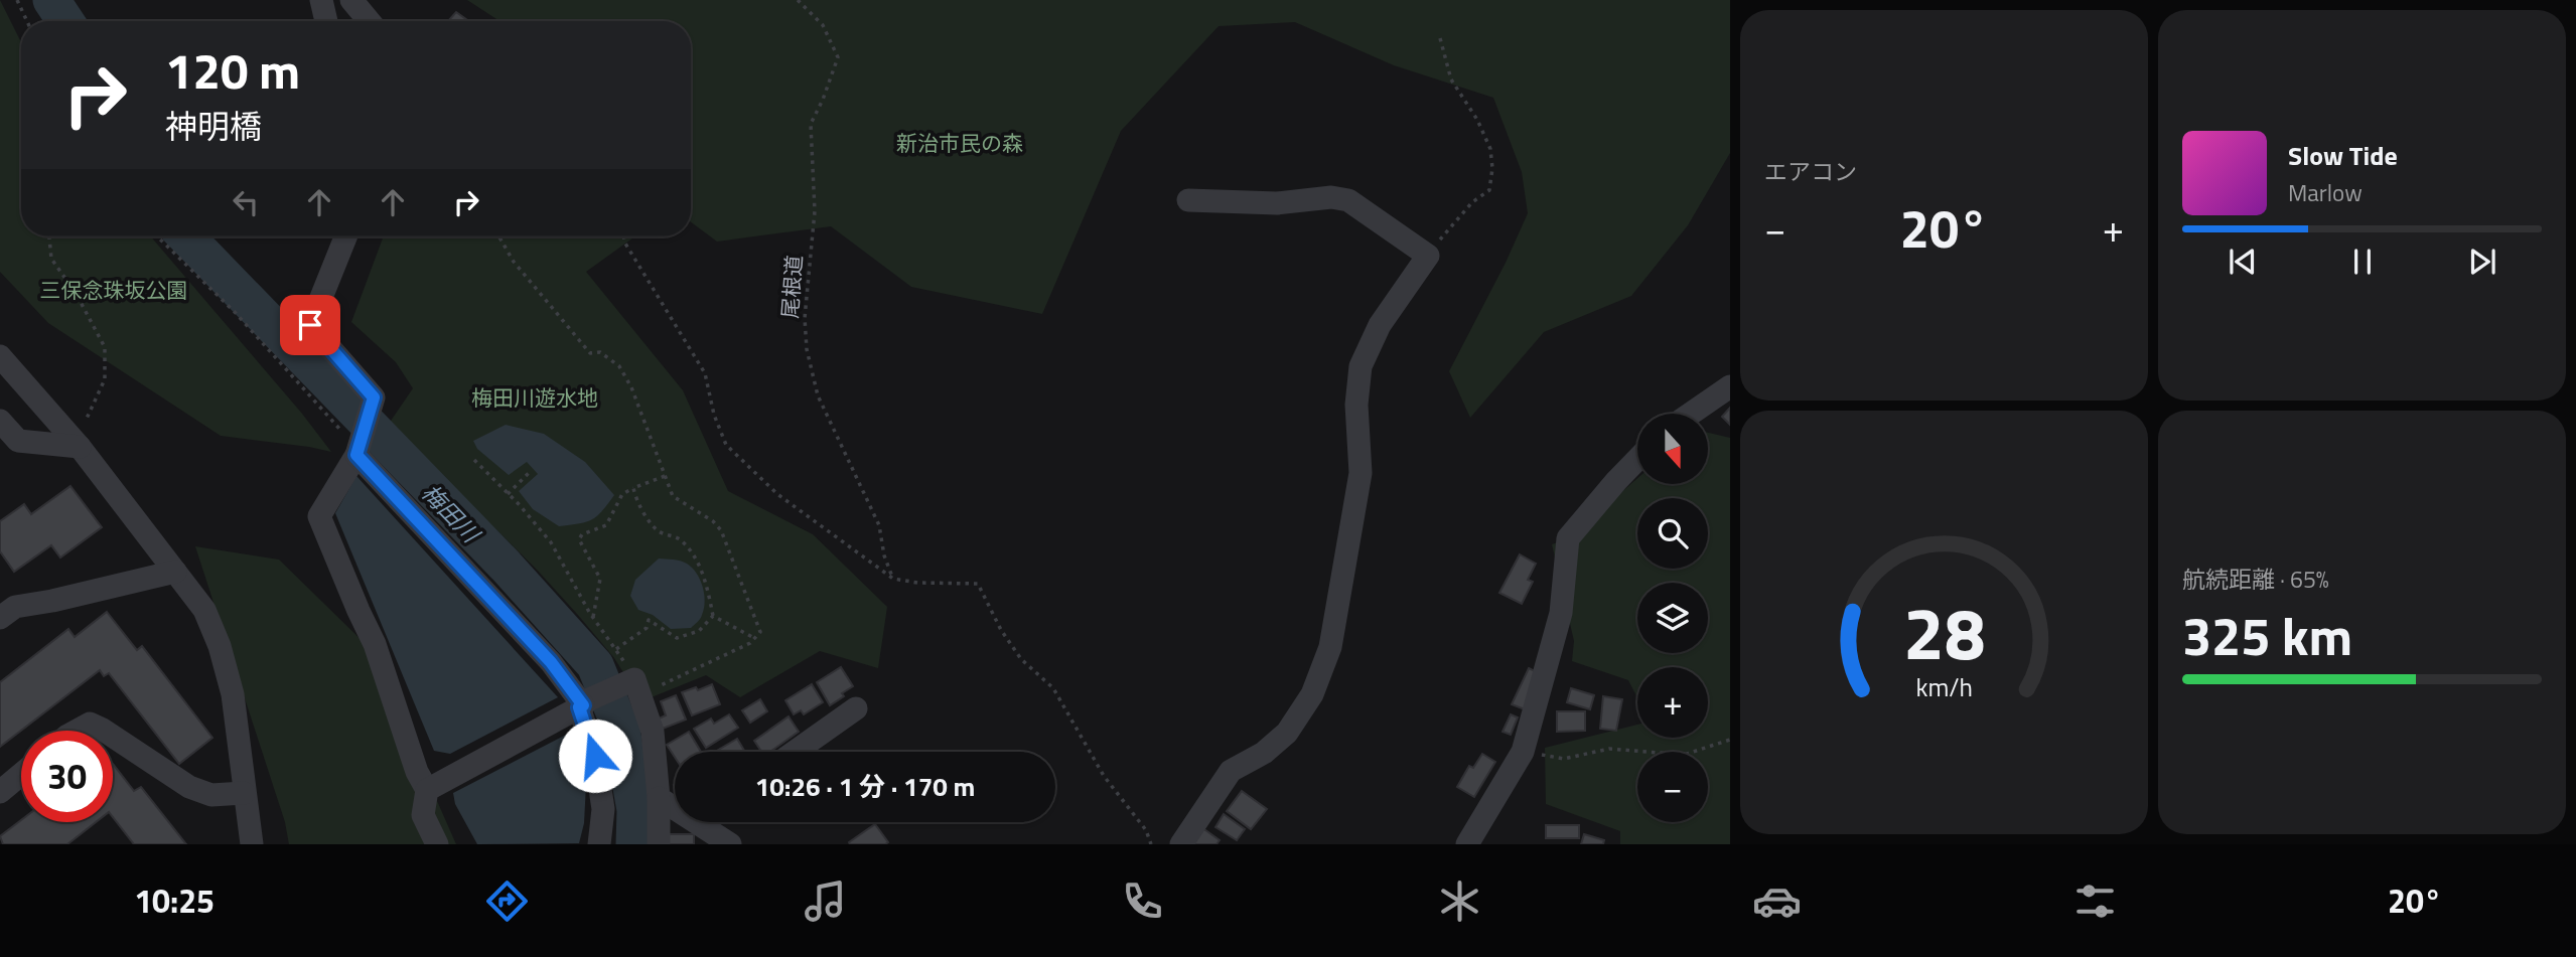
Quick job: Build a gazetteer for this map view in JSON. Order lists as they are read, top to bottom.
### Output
{
  "streets": {
    "path": ["尾根道"]
  },
  "water": ["梅田川"],
  "parks": ["新治市民の森", "三保念珠坂公園", "梅田川遊水地"],
  "north": "bottom",
  "page": {
    "tile": [
      "エアコン",
      ["航続距離 · 65%", "325 km"]
    ],
    "turn": ["120 m", "神明橋"],
    "song": ["Slow Tide", "Marlow"],
    "heat": ["−", "20°", "+"],
    "map_buttons": ["+", "−"],
    "limit": "30",
    "trip": "10:26 · 1 分 · 170 m",
    "tabs": ["10:25", "20°"],
    "gauge": ["28", "km/h"]
  }
}
